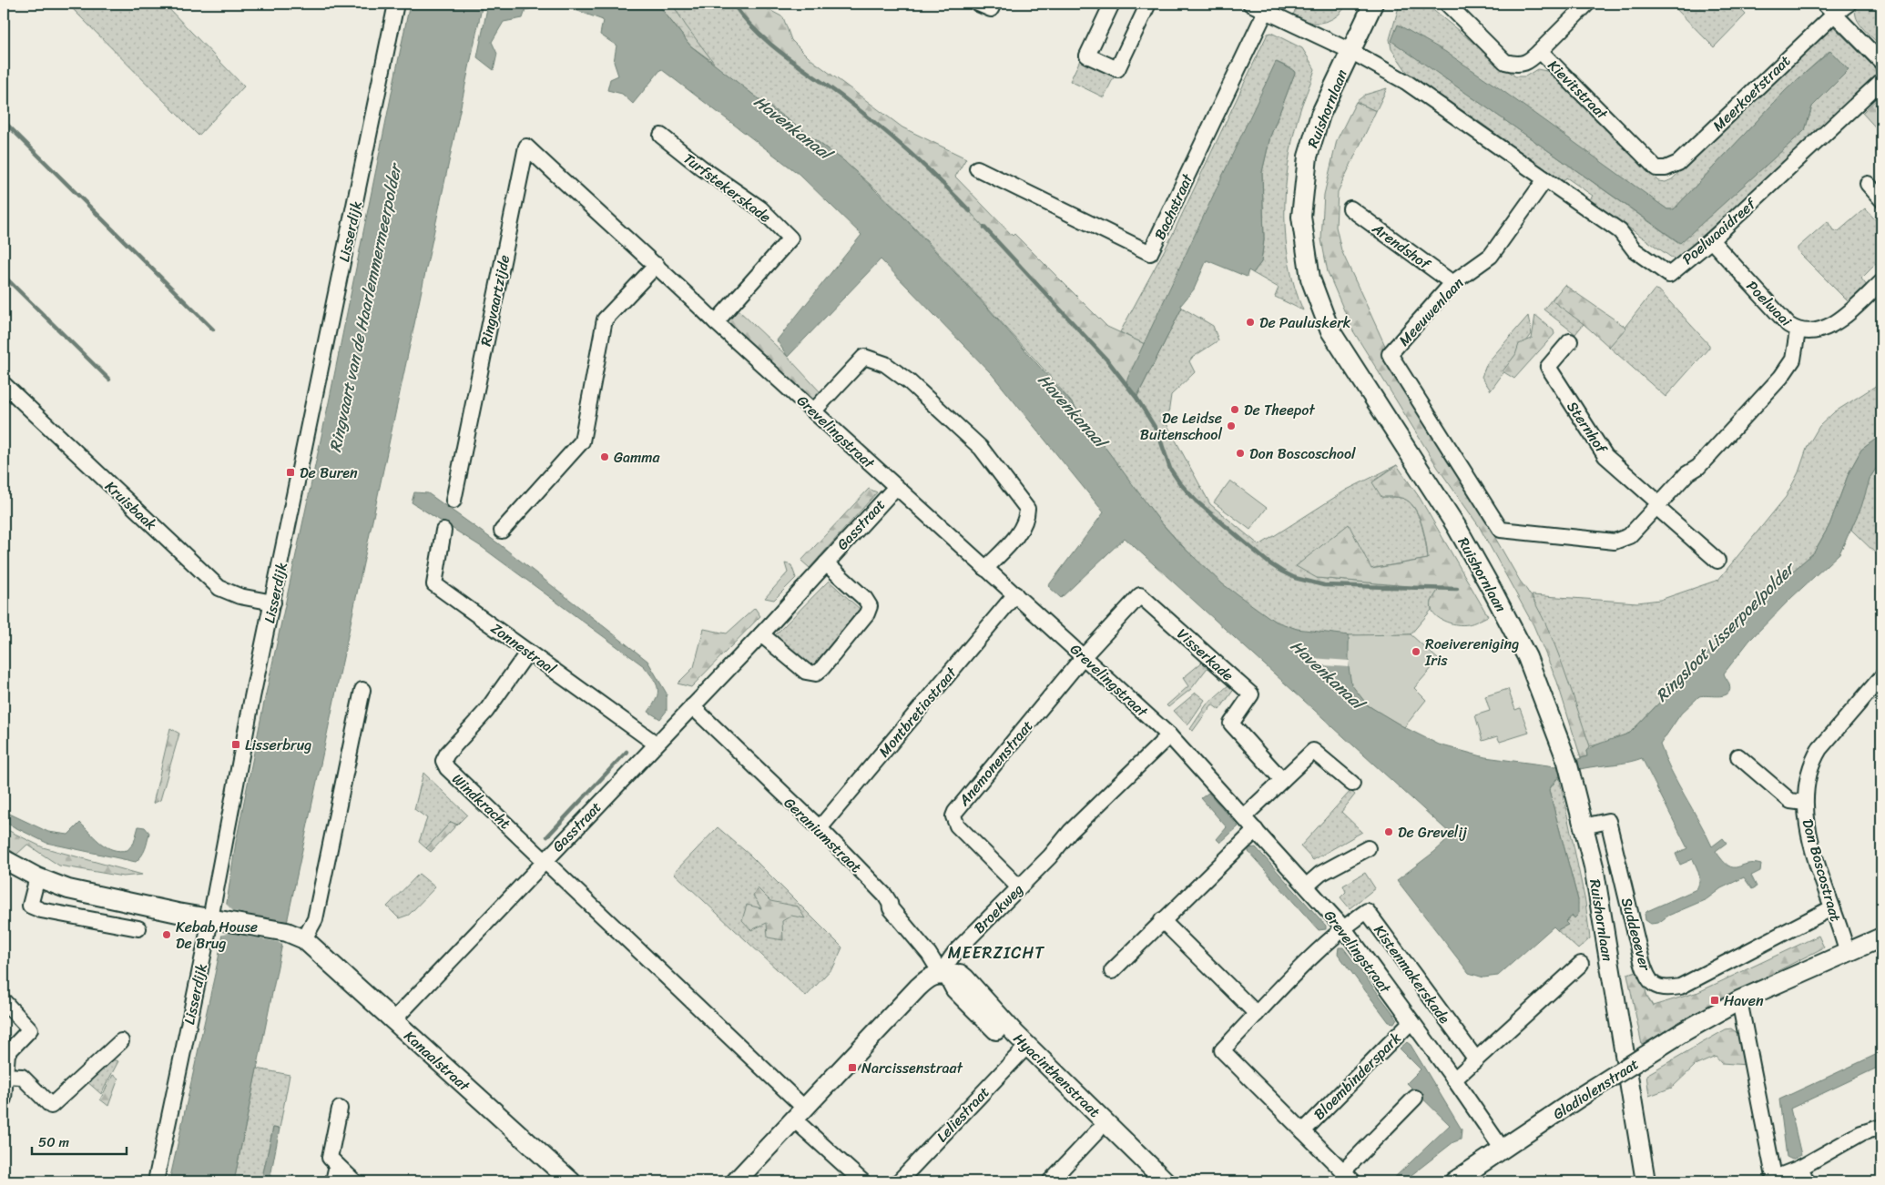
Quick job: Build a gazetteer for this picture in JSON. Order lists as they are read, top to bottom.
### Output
{
  "streets": {
    "main road": [
      "Ruishornlaan",
      "Broekweg",
      "Kanaalstraat",
      "Hyacinthenstraat",
      "Gladiolenstraat"
    ],
    "street": [
      "Kievitstraat",
      "Meerkoetstraat",
      "Turfstekerskade",
      "Bachstraat",
      "Lisserdijk",
      "Poelwaaidreef",
      "Arendshof",
      "Ringvaartzijde",
      "Poelwaai",
      "Meeuwenlaan",
      "Sternhof",
      "Grevelingstraat",
      "Kruisbaak",
      "Gasstraat",
      "Zonnestraal",
      "Visserkade",
      "Montbretiastraat",
      "Anemonenstraat",
      "Windkracht",
      "Geraniumstraat",
      "Don Boscostraat",
      "Suddeoever",
      "Kistenmakerskade",
      "Bloembinderspark",
      "Leliestraat"
    ]
  },
  "crossings": [
    ["Kievitstraat", "Meerkoetstraat"],
    ["Ruishornlaan", "Suddeoever"],
    ["Turfstekerskade", "Grevelingstraat"],
    ["Lisserdijk", "Kruisbaak"],
    ["Lisserdijk", "Kanaalstraat"],
    ["Poelwaaidreef", "Poelwaai"],
    ["Poelwaaidreef", "Meeuwenlaan"],
    ["Arendshof", "Meeuwenlaan"],
    ["Ringvaartzijde", "Grevelingstraat"],
    ["Poelwaai", "Meeuwenlaan"],
    ["Meeuwenlaan", "Sternhof"],
    ["Grevelingstraat", "Gasstraat"],
    ["Grevelingstraat", "Visserkade"],
    ["Grevelingstraat", "Montbretiastraat"],
    ["Grevelingstraat", "Anemonenstraat"],
    ["Grevelingstraat", "Broekweg"],
    ["Grevelingstraat", "Kistenmakerskade"],
    ["Grevelingstraat", "Bloembinderspark"],
    ["Grevelingstraat", "Gladiolenstraat"],
    ["Gasstraat", "Zonnestraal"],
    ["Gasstraat", "Windkracht"],
    ["Gasstraat", "Geraniumstraat"],
    ["Gasstraat", "Kanaalstraat"],
    ["Zonnestraal", "Windkracht"],
    ["Visserkade", "Anemonenstraat"],
    ["Montbretiastraat", "Geraniumstraat"],
    ["Anemonenstraat", "Broekweg"],
    ["Geraniumstraat", "Broekweg"],
    ["Geraniumstraat", "Hyacinthenstraat"],
    ["Don Boscostraat", "Suddeoever"],
    ["Don Boscostraat", "Gladiolenstraat"],
    ["Broekweg", "Hyacinthenstraat"],
    ["Kistenmakerskade", "Bloembinderspark"],
    ["Hyacinthenstraat", "Leliestraat"]
  ],
  "districts": ["MEERZICHT"],
  "water": ["Havenkanaal", "Ringvaart van de Haarlemmermeerpolder", "Ringsloot Lisserpoelpolder"],
  "places": {
    "other": [
      "De Pauluskerk",
      "De Theepot",
      "De Leidse Buitenschool",
      "Don Boscoschool",
      "Gamma",
      "Roeivereniging Iris",
      "De Grevelij",
      "Kebab House De Brug"
    ],
    "transit": [
      "De Buren",
      "Lisserbrug",
      "Haven",
      "Narcissenstraat"
    ]
  },
  "scale_bar": "50 m"
}
